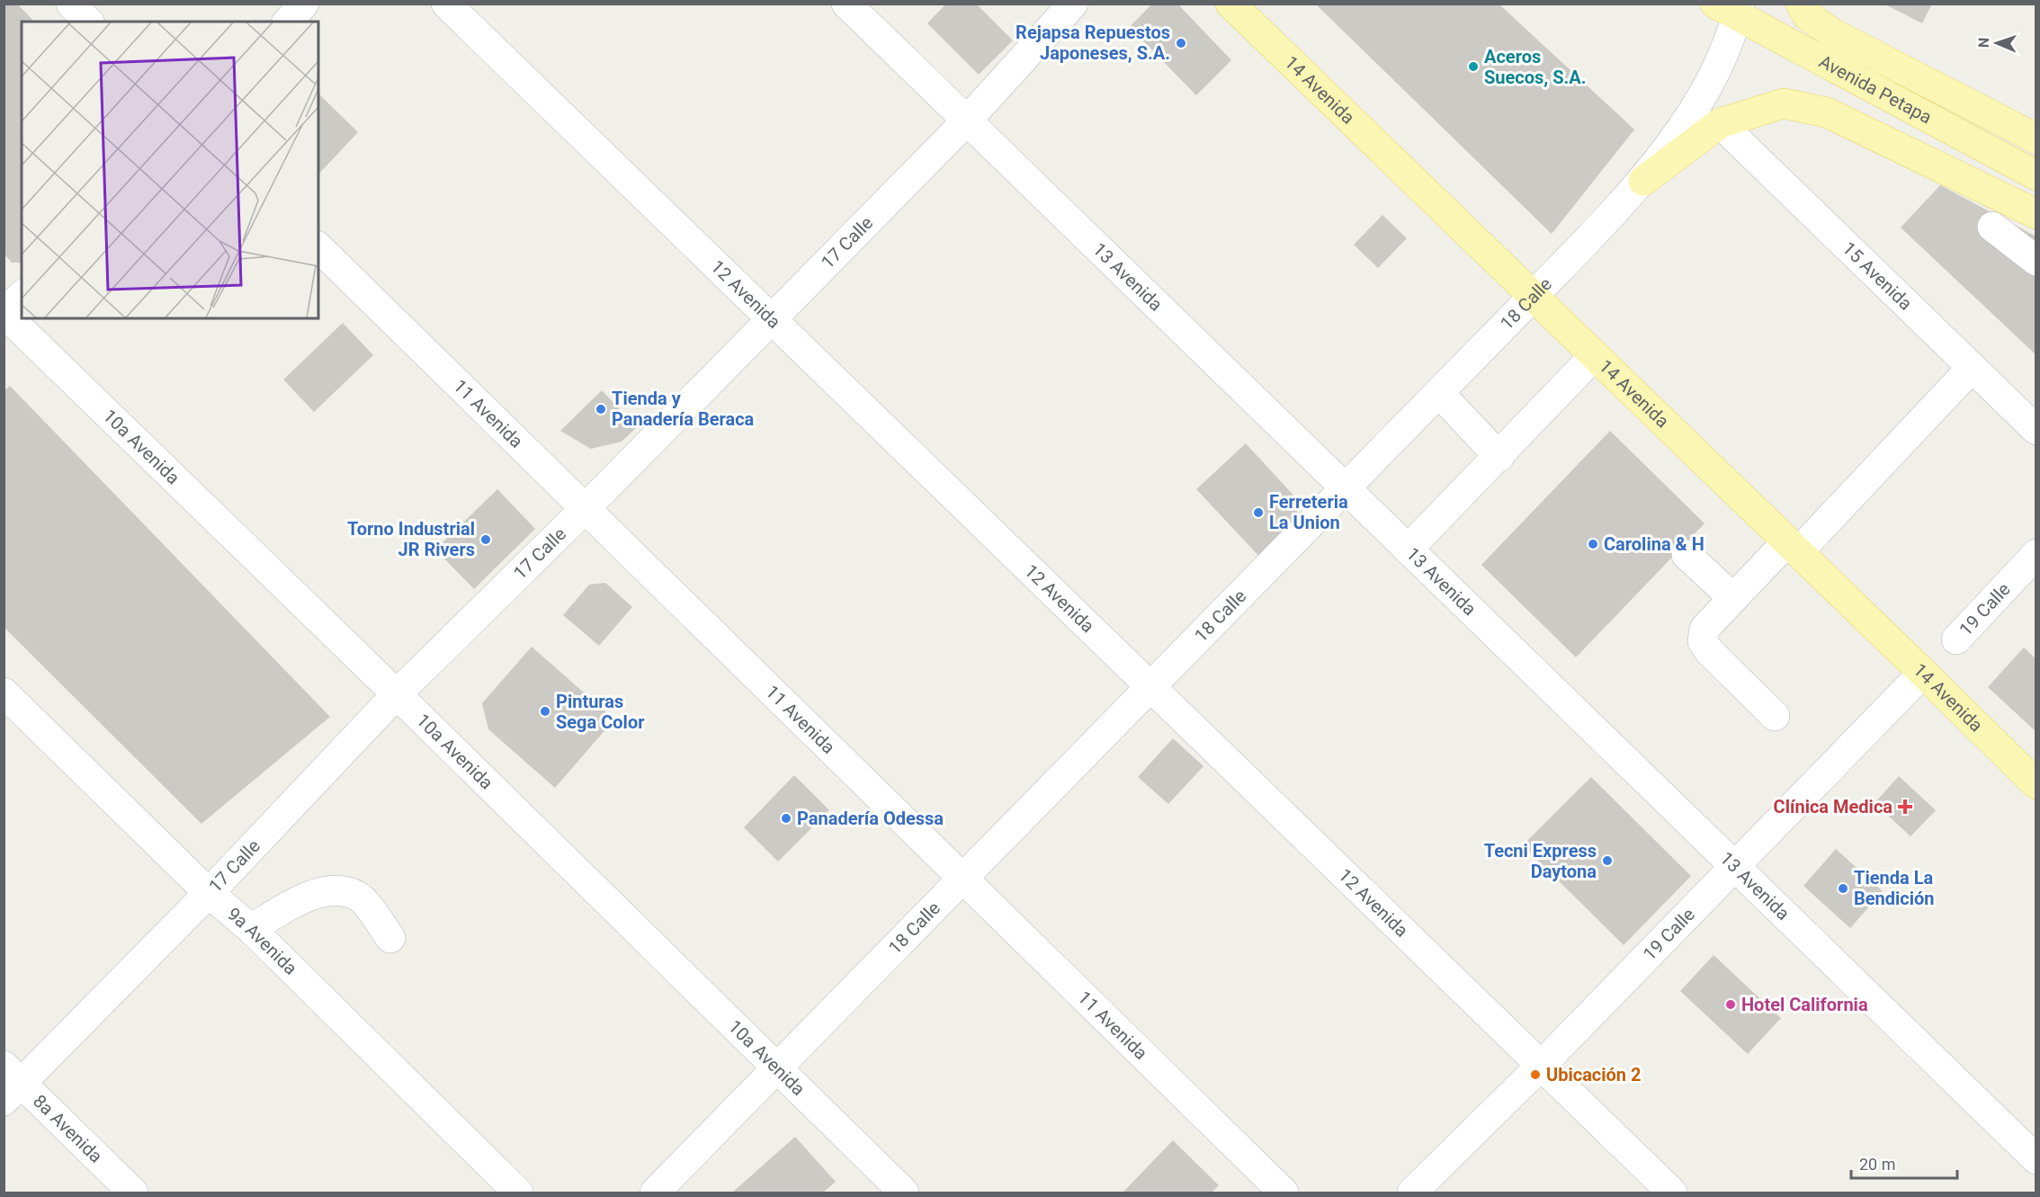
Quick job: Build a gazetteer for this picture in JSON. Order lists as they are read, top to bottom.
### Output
{
  "streets": {
    "main road": ["14 Avenida", "Avenida Petapa"],
    "street": [
      "17 Calle",
      "13 Avenida",
      "15 Avenida",
      "12 Avenida",
      "18 Calle",
      "11 Avenida",
      "10a Avenida",
      "19 Calle",
      "9a Avenida",
      "8a Avenida"
    ]
  },
  "crossings": [
    ["14 Avenida", "18 Calle"],
    ["14 Avenida", "19 Calle"],
    ["Avenida Petapa", "18 Calle"],
    ["17 Calle", "13 Avenida"],
    ["17 Calle", "12 Avenida"],
    ["17 Calle", "11 Avenida"],
    ["17 Calle", "10a Avenida"],
    ["17 Calle", "9a Avenida"],
    ["17 Calle", "8a Avenida"],
    ["13 Avenida", "18 Calle"],
    ["13 Avenida", "19 Calle"],
    ["12 Avenida", "18 Calle"],
    ["12 Avenida", "19 Calle"],
    ["18 Calle", "11 Avenida"],
    ["18 Calle", "10a Avenida"]
  ],
  "places": {
    "other": [
      "Rejapsa Repuestos Japoneses, S.A.",
      "Aceros Suecos, S.A.",
      "Tienda y Panadería Beraca",
      "Ferreteria La Union",
      "Torno Industrial JR Rivers",
      "Carolina & H",
      "Pinturas Sega Color",
      "Panadería Odessa",
      "Tecni Express Daytona",
      "Tienda La Bendición",
      "Hotel California",
      "Ubicación 2"
    ],
    "health": ["Clínica Medica"]
  },
  "scale_bar": "20 m",
  "north": "left"
}
